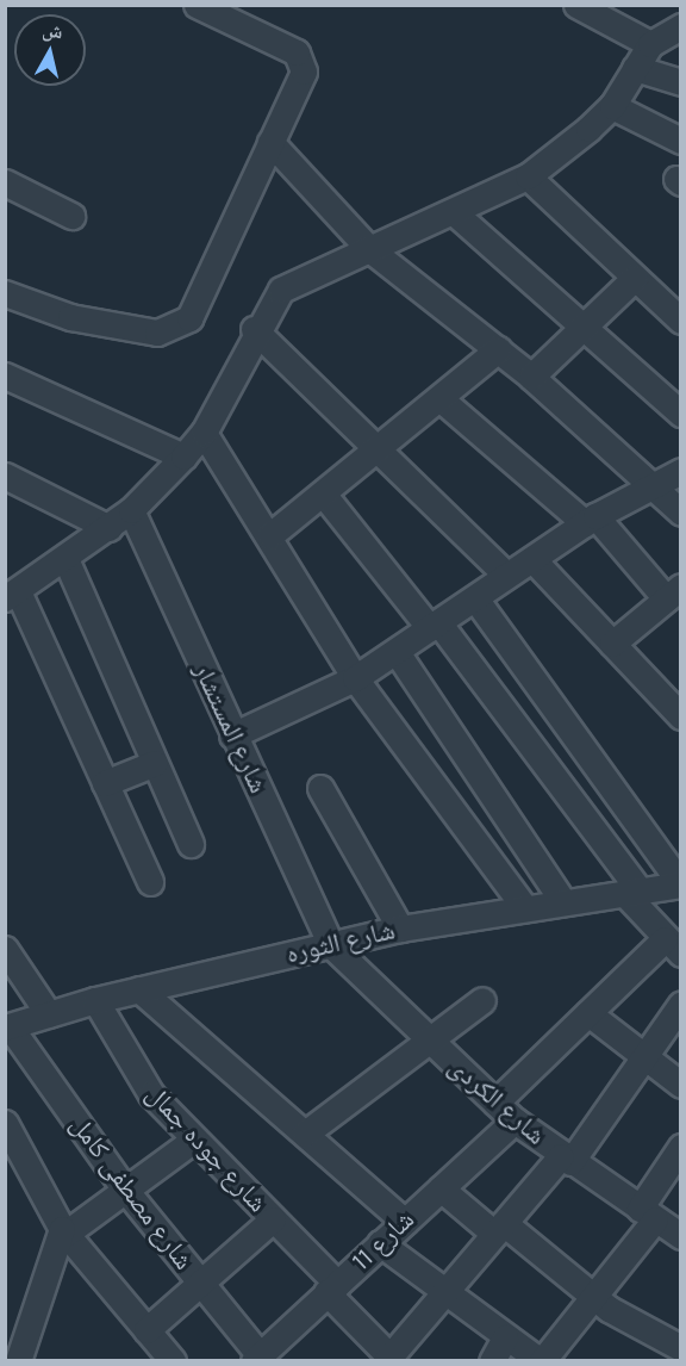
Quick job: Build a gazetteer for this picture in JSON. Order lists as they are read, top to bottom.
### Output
{
  "streets": {
    "street": [
      "شارع المستشار",
      "شارع الثوره",
      "شارع الكردى",
      "شارع جوده جمال",
      "شارع مصطفى كامل",
      "شارع 11"
    ]
  },
  "crossings": [
    ["شارع المستشار", "شارع الثوره"],
    ["شارع المستشار", "شارع الكردى"],
    ["شارع الثوره", "شارع الكردى"],
    ["شارع الثوره", "شارع جوده جمال"],
    ["شارع الثوره", "شارع مصطفى كامل"],
    ["شارع الكردى", "شارع 11"],
    ["شارع جوده جمال", "شارع 11"],
    ["شارع مصطفى كامل", "شارع 11"]
  ],
  "north": "top"
}
